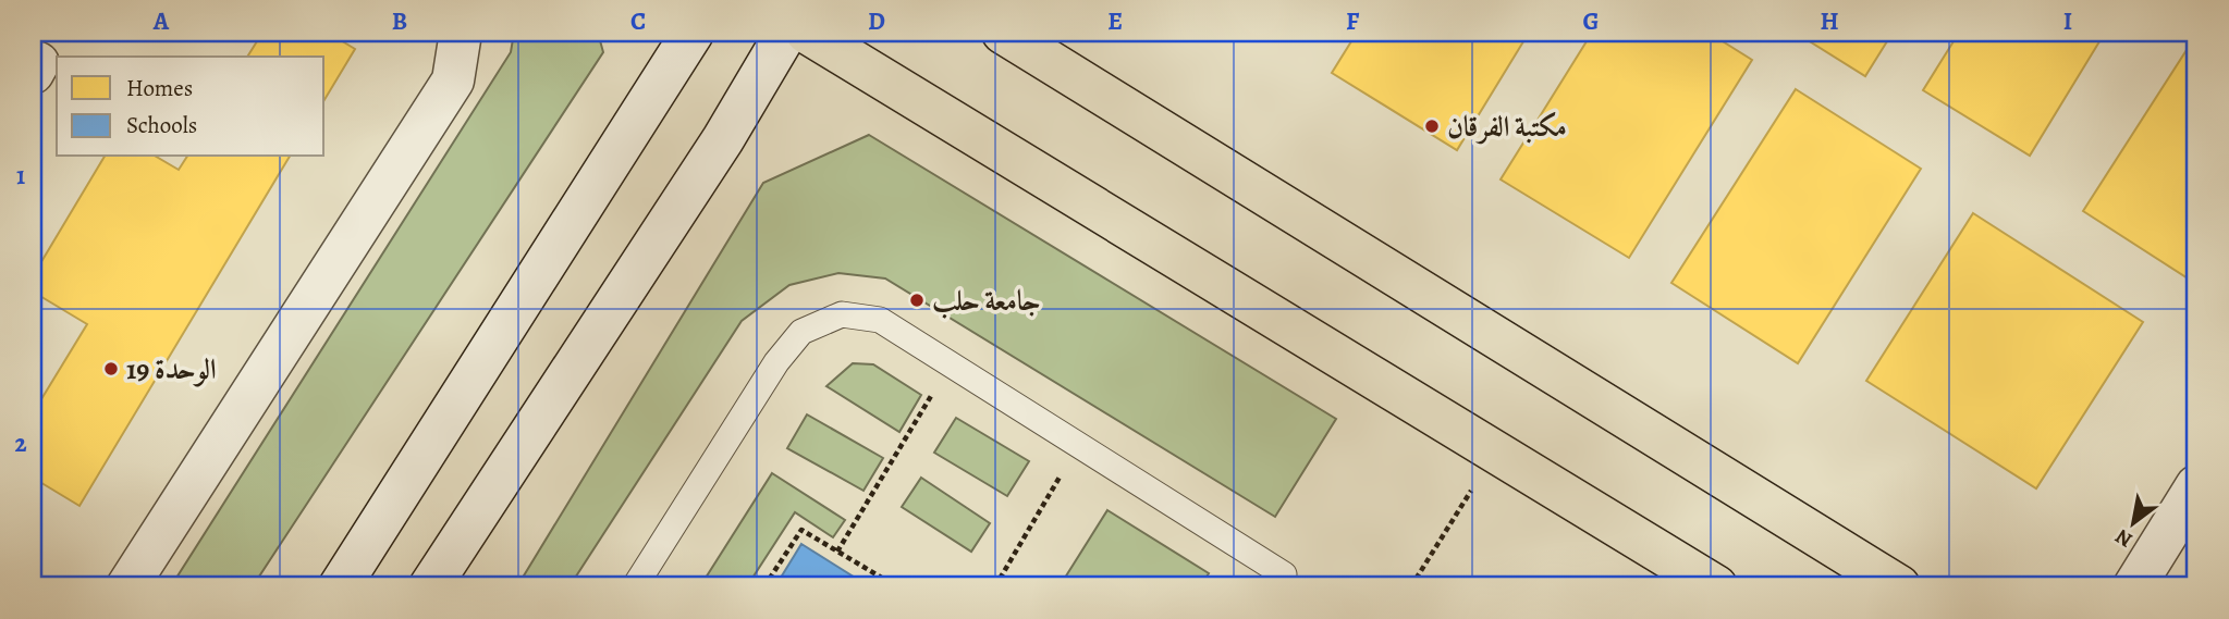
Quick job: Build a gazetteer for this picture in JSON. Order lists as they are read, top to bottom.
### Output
{
  "places": ["مكتبة الفرقان", "جامعة حلب", "الوحدة 19"],
  "legend": ["Homes", "Schools"],
  "north": "bottom left",
  "grid": {
    "columns": [
      "A",
      "B",
      "C",
      "D",
      "E",
      "F",
      "G",
      "H",
      "I"
    ],
    "rows": ["1", "2"]
  }
}
